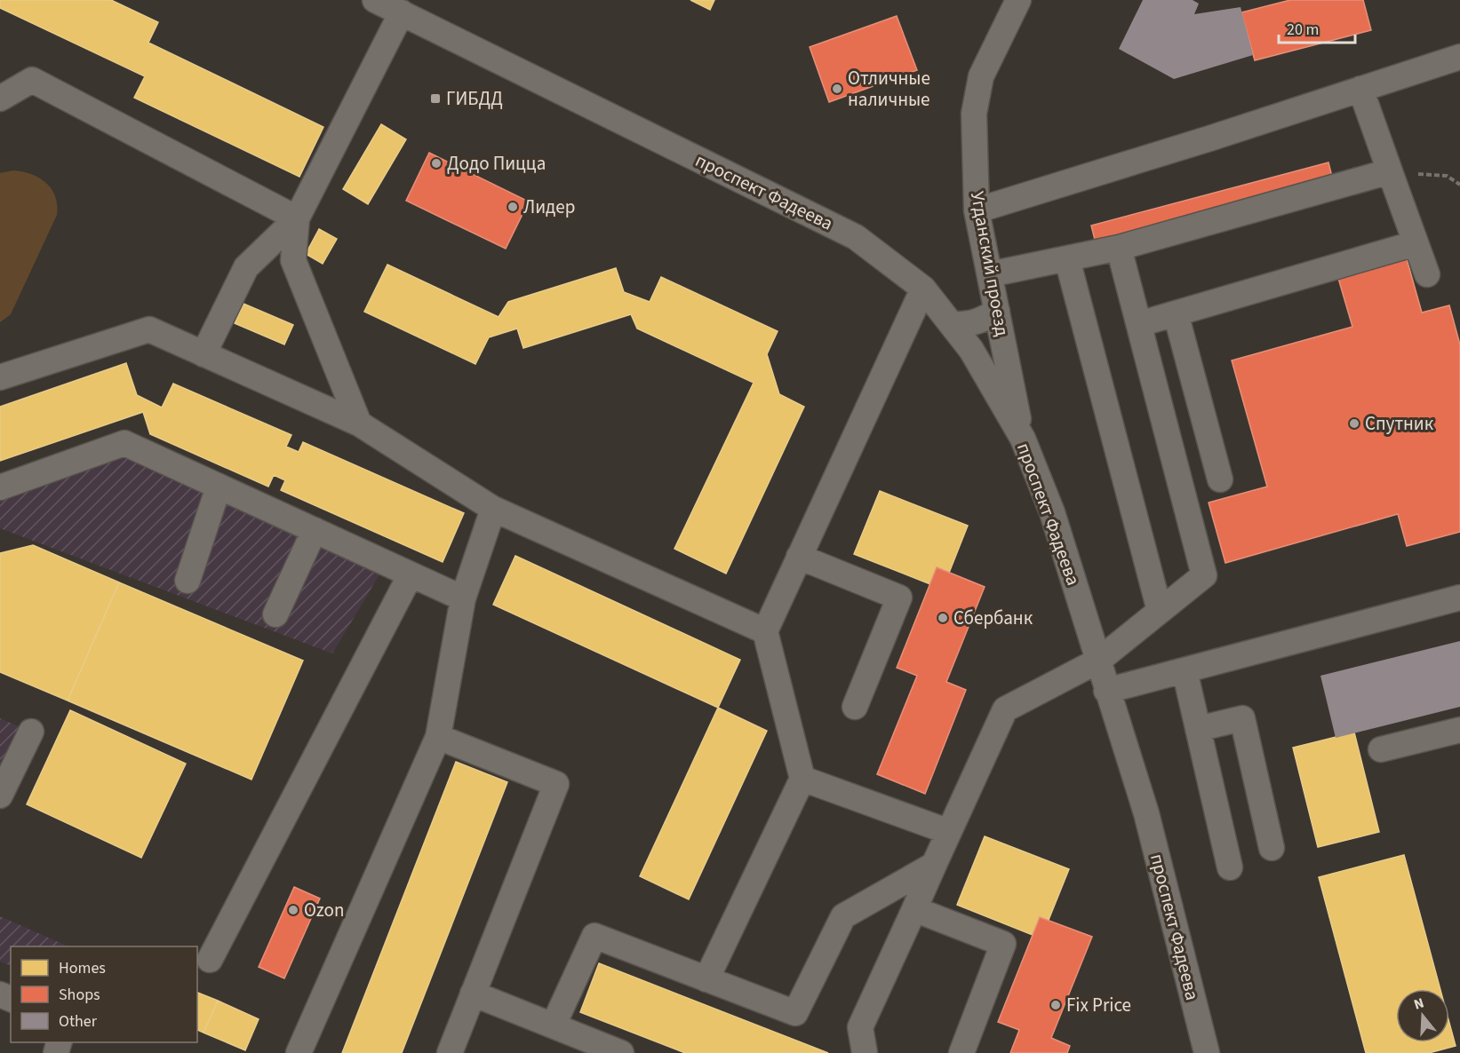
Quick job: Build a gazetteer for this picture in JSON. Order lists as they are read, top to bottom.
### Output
{
  "streets": {
    "street": ["проспект Фадеева", "Угданский проезд"]
  },
  "crossings": [
    ["проспект Фадеева", "Угданский проезд"]
  ],
  "places": {
    "other": [
      "Отличные наличные",
      "Додо Пицца",
      "Лидер",
      "Спутник",
      "Сбербанк",
      "Ozon",
      "Fix Price"
    ],
    "transit": ["ГИБДД"]
  },
  "legend": ["Homes", "Shops", "Other"],
  "scale_bar": "20 m",
  "north": "top"
}
